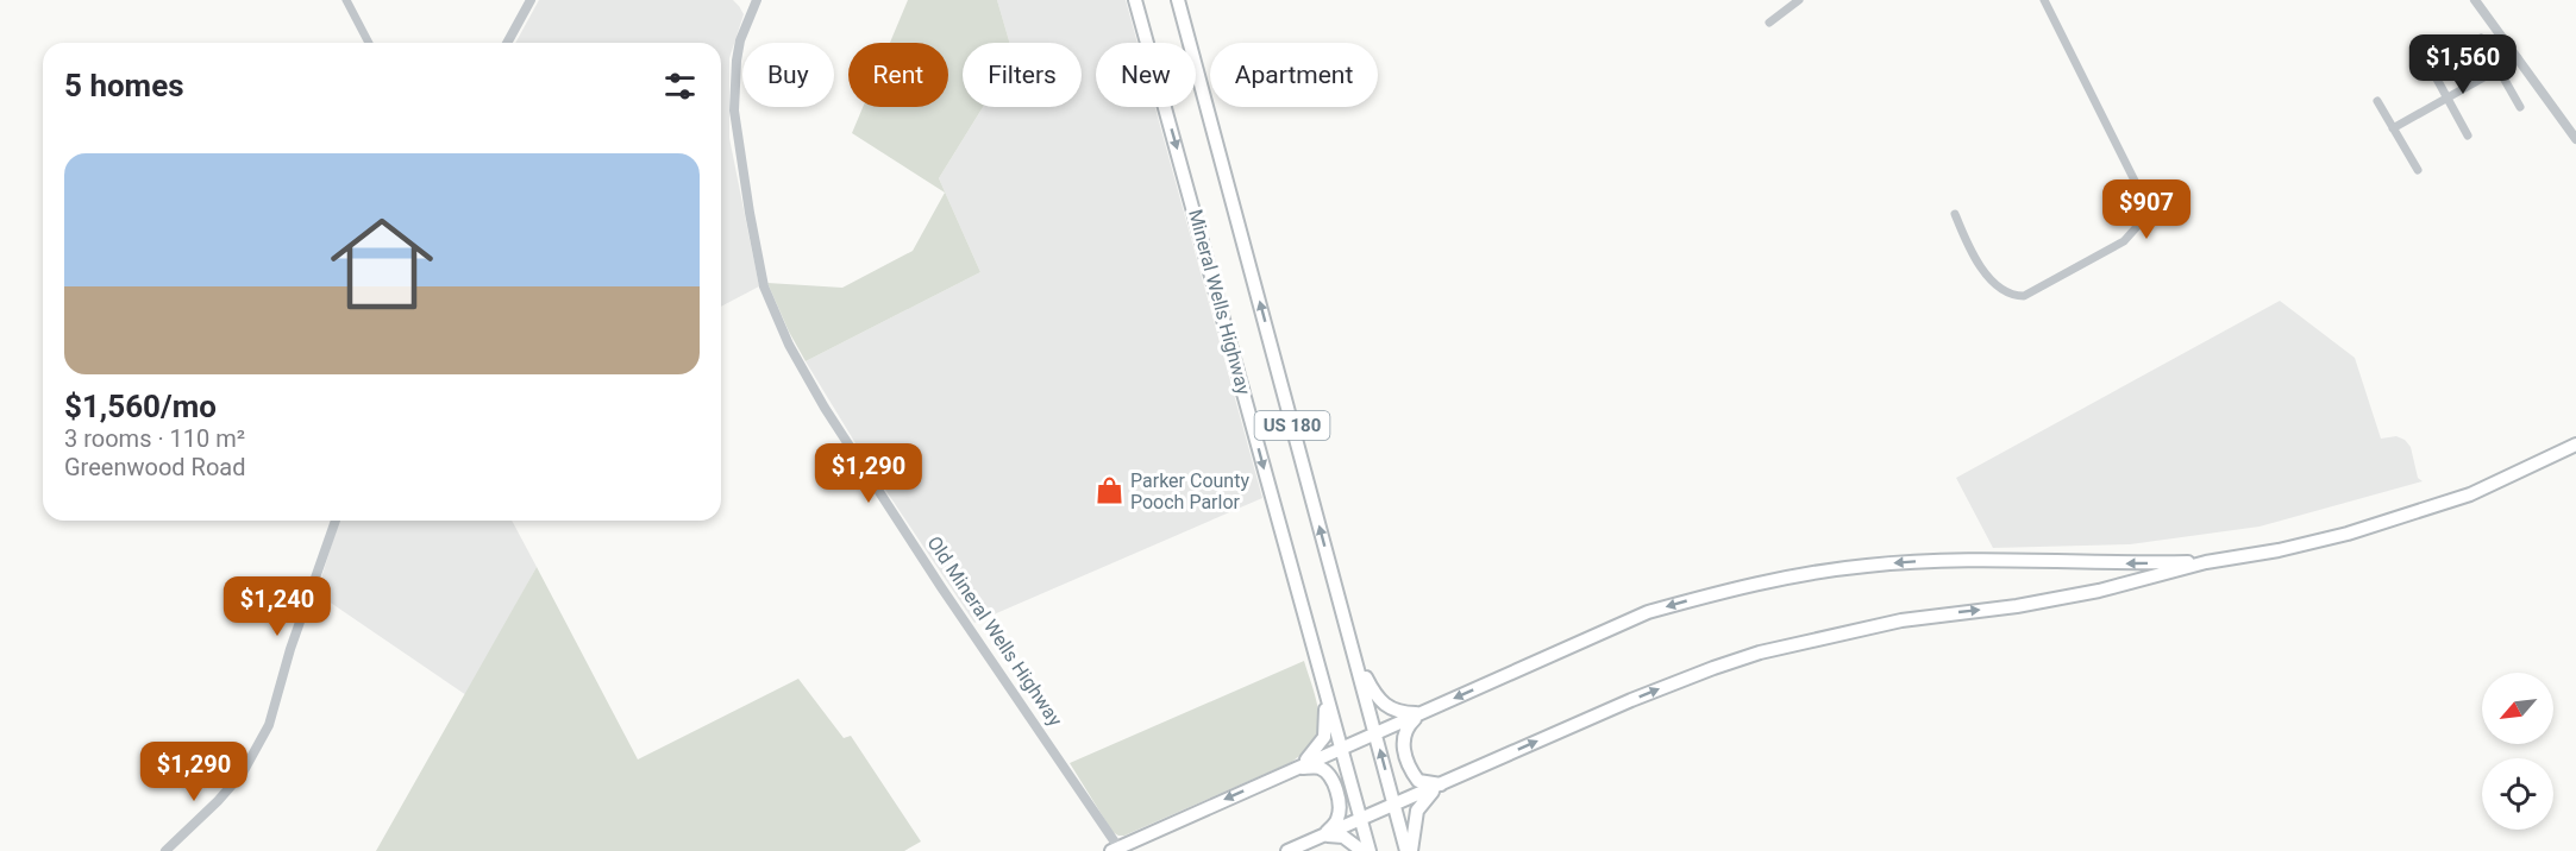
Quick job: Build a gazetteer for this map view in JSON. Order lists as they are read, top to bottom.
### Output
{
  "streets": {
    "main road": ["Mineral Wells Highway", "US 180"],
    "street": ["Old Mineral Wells Highway"]
  },
  "places": {
    "shop": ["Parker County Pooch Parlor"]
  },
  "north": "bottom left",
  "page": {
    "price": [
      "$1,560",
      "$907",
      "$1,290",
      "$1,240",
      "$1,290"
    ],
    "chip": [
      "Buy",
      "Rent",
      "Filters",
      "New",
      "Apartment"
    ],
    "heading": "5 homes",
    "list": [
      {
        "name": "$1,560/mo",
        "note": "3 rooms · 110 m² · Greenwood Road"
      }
    ]
  }
}
